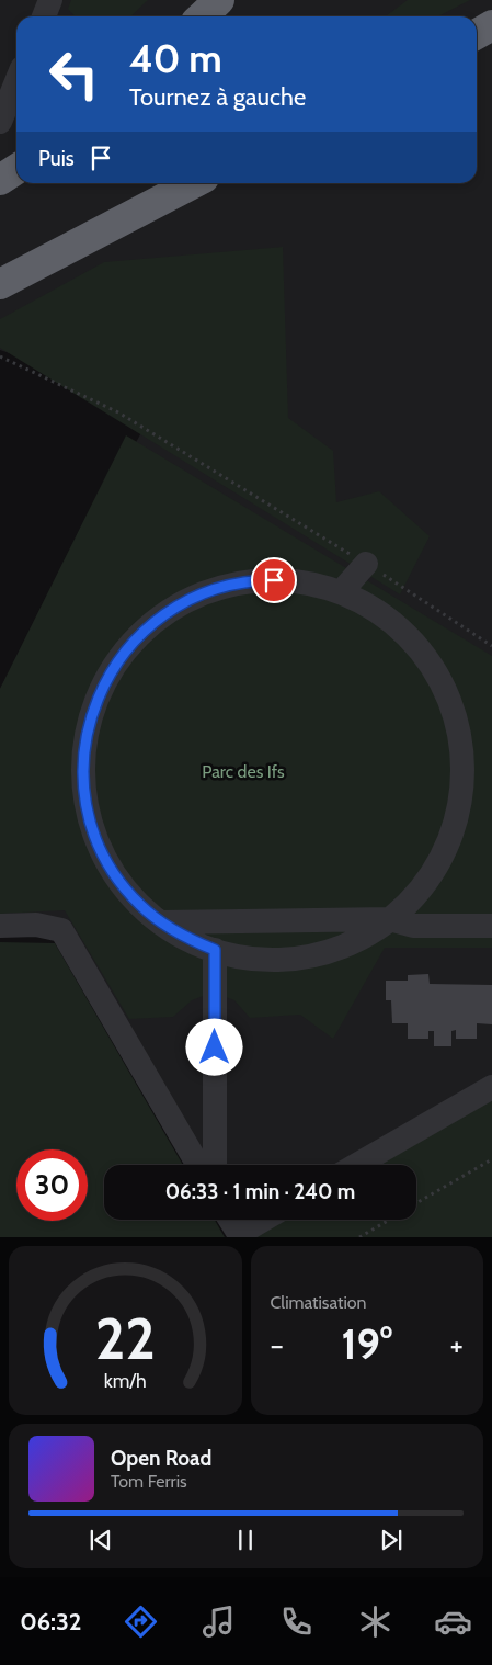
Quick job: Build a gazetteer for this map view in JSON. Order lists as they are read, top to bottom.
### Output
{
  "parks": ["Parc des Ifs"],
  "page": {
    "turn": ["40 m", "Tournez à gauche"],
    "then": "Puis",
    "limit": "30",
    "trip": "06:33 · 1 min · 240 m",
    "tile": "Climatisation",
    "heat": ["−", "19°", "+"],
    "song": ["Open Road", "Tom Ferris"],
    "tabs": "06:32",
    "gauge": ["22", "km/h"]
  }
}
